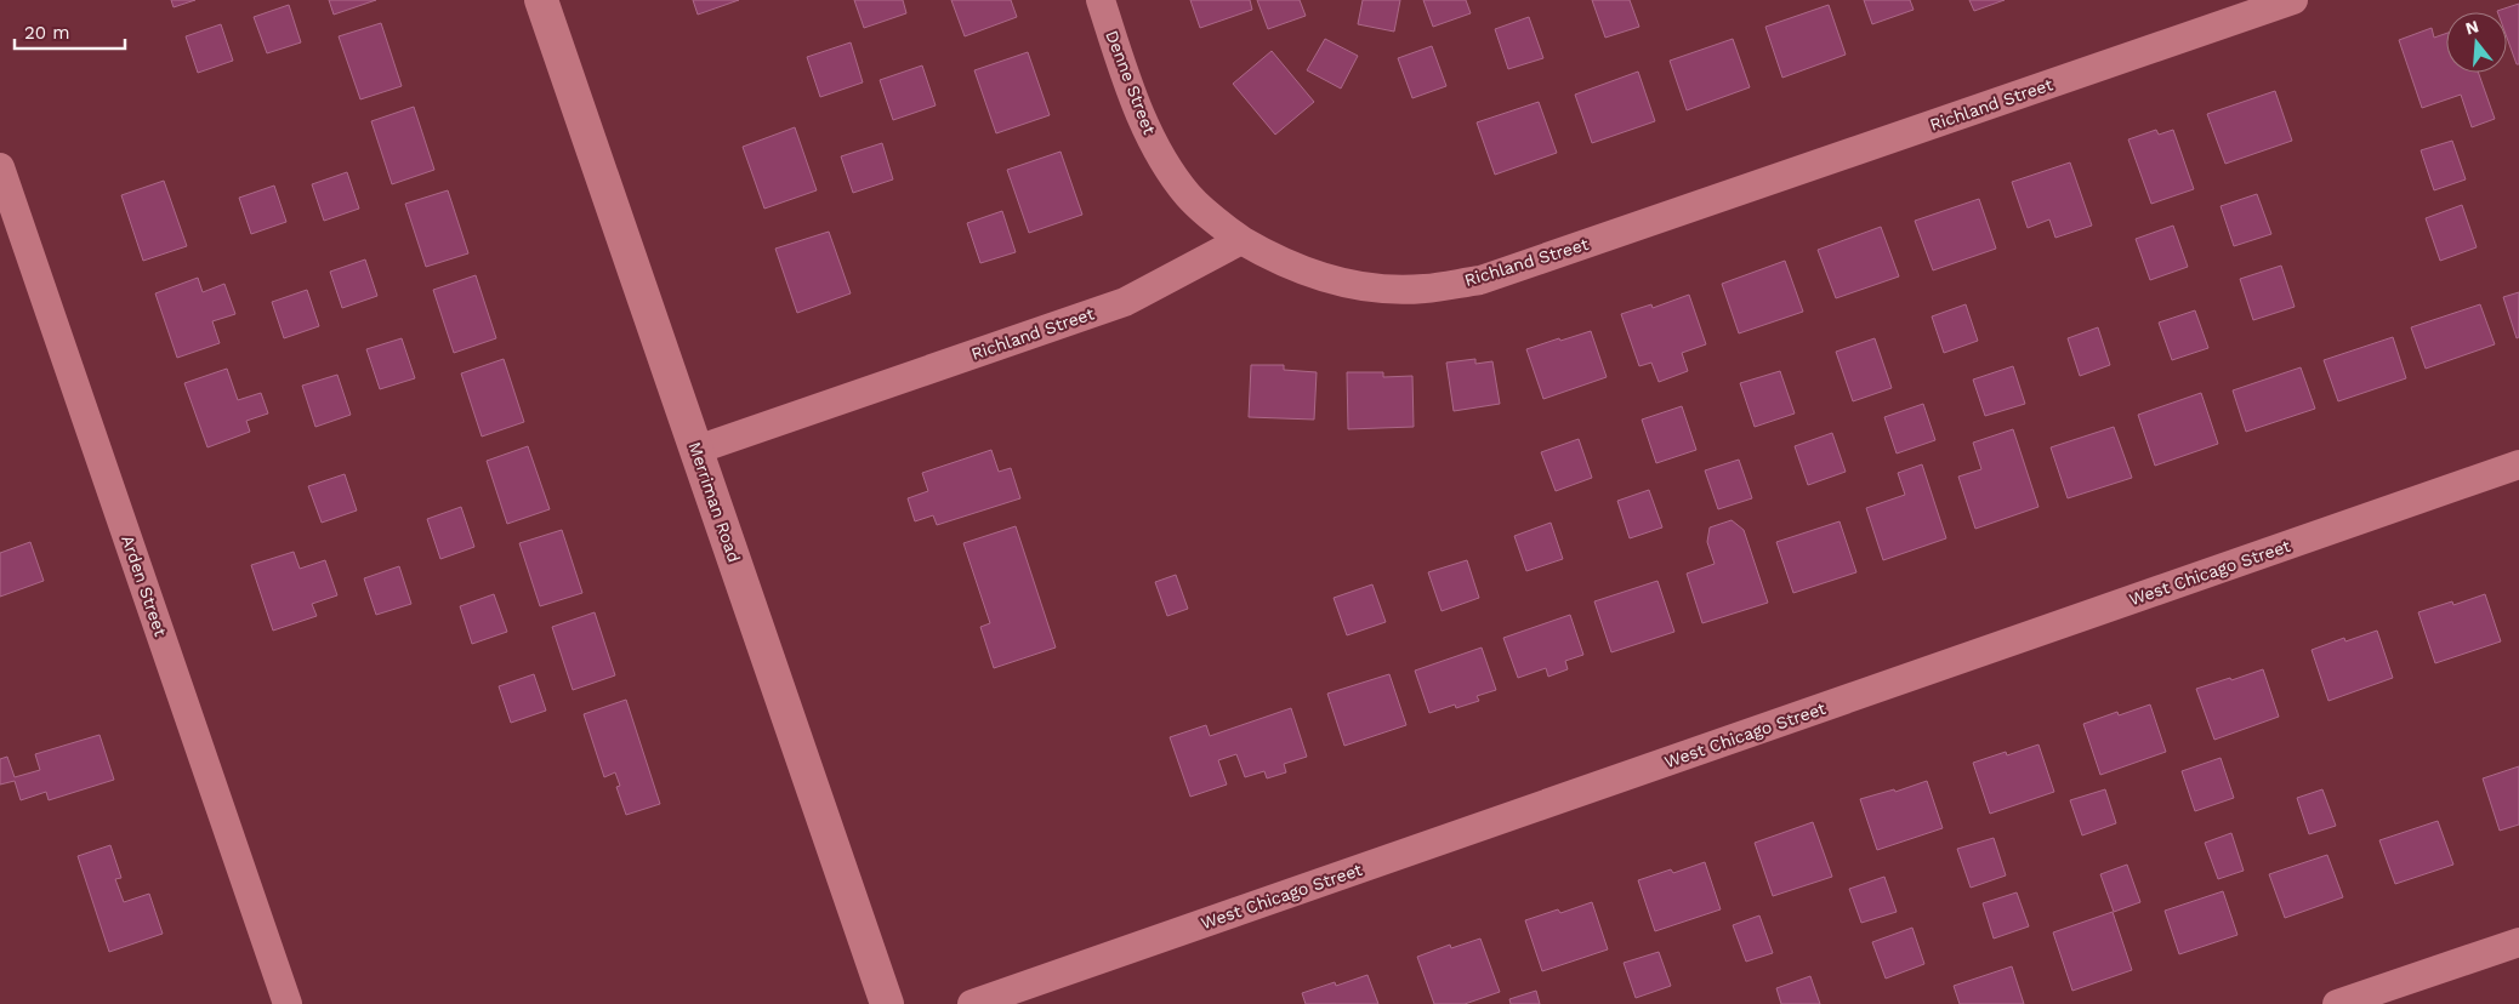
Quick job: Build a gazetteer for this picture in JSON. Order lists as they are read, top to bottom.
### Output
{
  "streets": {
    "main road": ["Merriman Road"],
    "street": [
      "Denne Street",
      "Richland Street",
      "West Chicago Street",
      "Arden Street"
    ]
  },
  "crossings": [
    ["Denne Street", "Richland Street"],
    ["Richland Street", "Merriman Road"]
  ],
  "scale_bar": "20 m",
  "north": "top"
}
